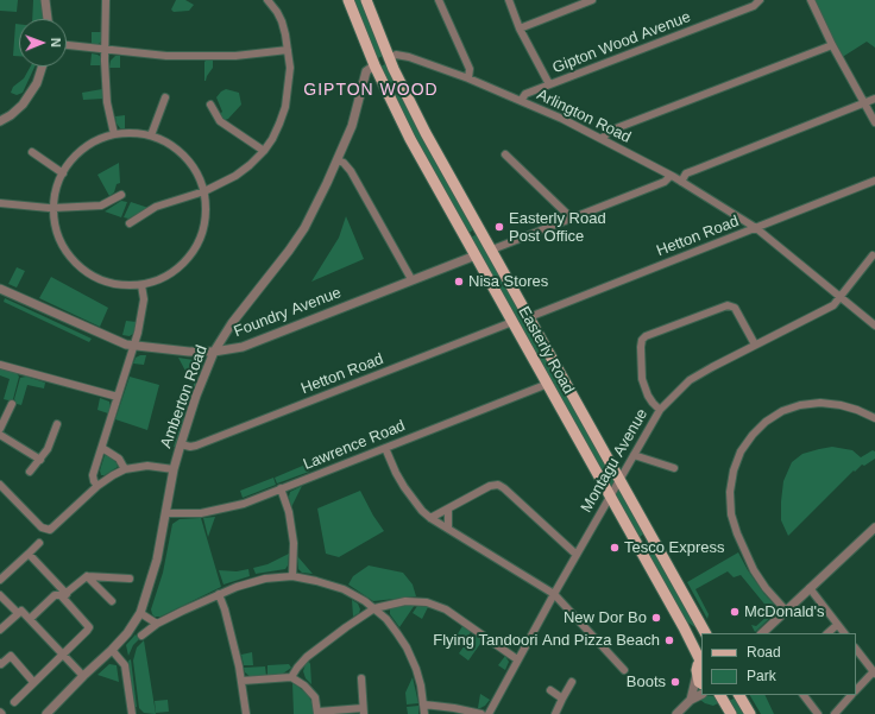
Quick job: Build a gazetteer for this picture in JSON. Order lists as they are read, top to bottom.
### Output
{
  "streets": {
    "main road": ["Easterly Road"],
    "street": [
      "Gipton Wood Avenue",
      "Arlington Road",
      "Hetton Road",
      "Foundry Avenue",
      "Amberton Road",
      "Lawrence Road",
      "Montagu Avenue"
    ]
  },
  "crossings": [
    ["Gipton Wood Avenue", "Arlington Road"],
    ["Arlington Road", "Hetton Road"],
    ["Arlington Road", "Easterly Road"],
    ["Arlington Road", "Montagu Avenue"],
    ["Hetton Road", "Easterly Road"],
    ["Hetton Road", "Amberton Road"],
    ["Foundry Avenue", "Easterly Road"],
    ["Foundry Avenue", "Amberton Road"],
    ["Easterly Road", "Amberton Road"],
    ["Easterly Road", "Lawrence Road"],
    ["Easterly Road", "Montagu Avenue"],
    ["Amberton Road", "Lawrence Road"]
  ],
  "districts": ["GIPTON WOOD"],
  "places": [
    "Easterly Road Post Office",
    "Nisa Stores",
    "Tesco Express",
    "McDonald's",
    "New Dor Bo",
    "Flying Tandoori And Pizza Beach",
    "Boots"
  ],
  "legend": ["Road", "Park"],
  "north": "right"
}
